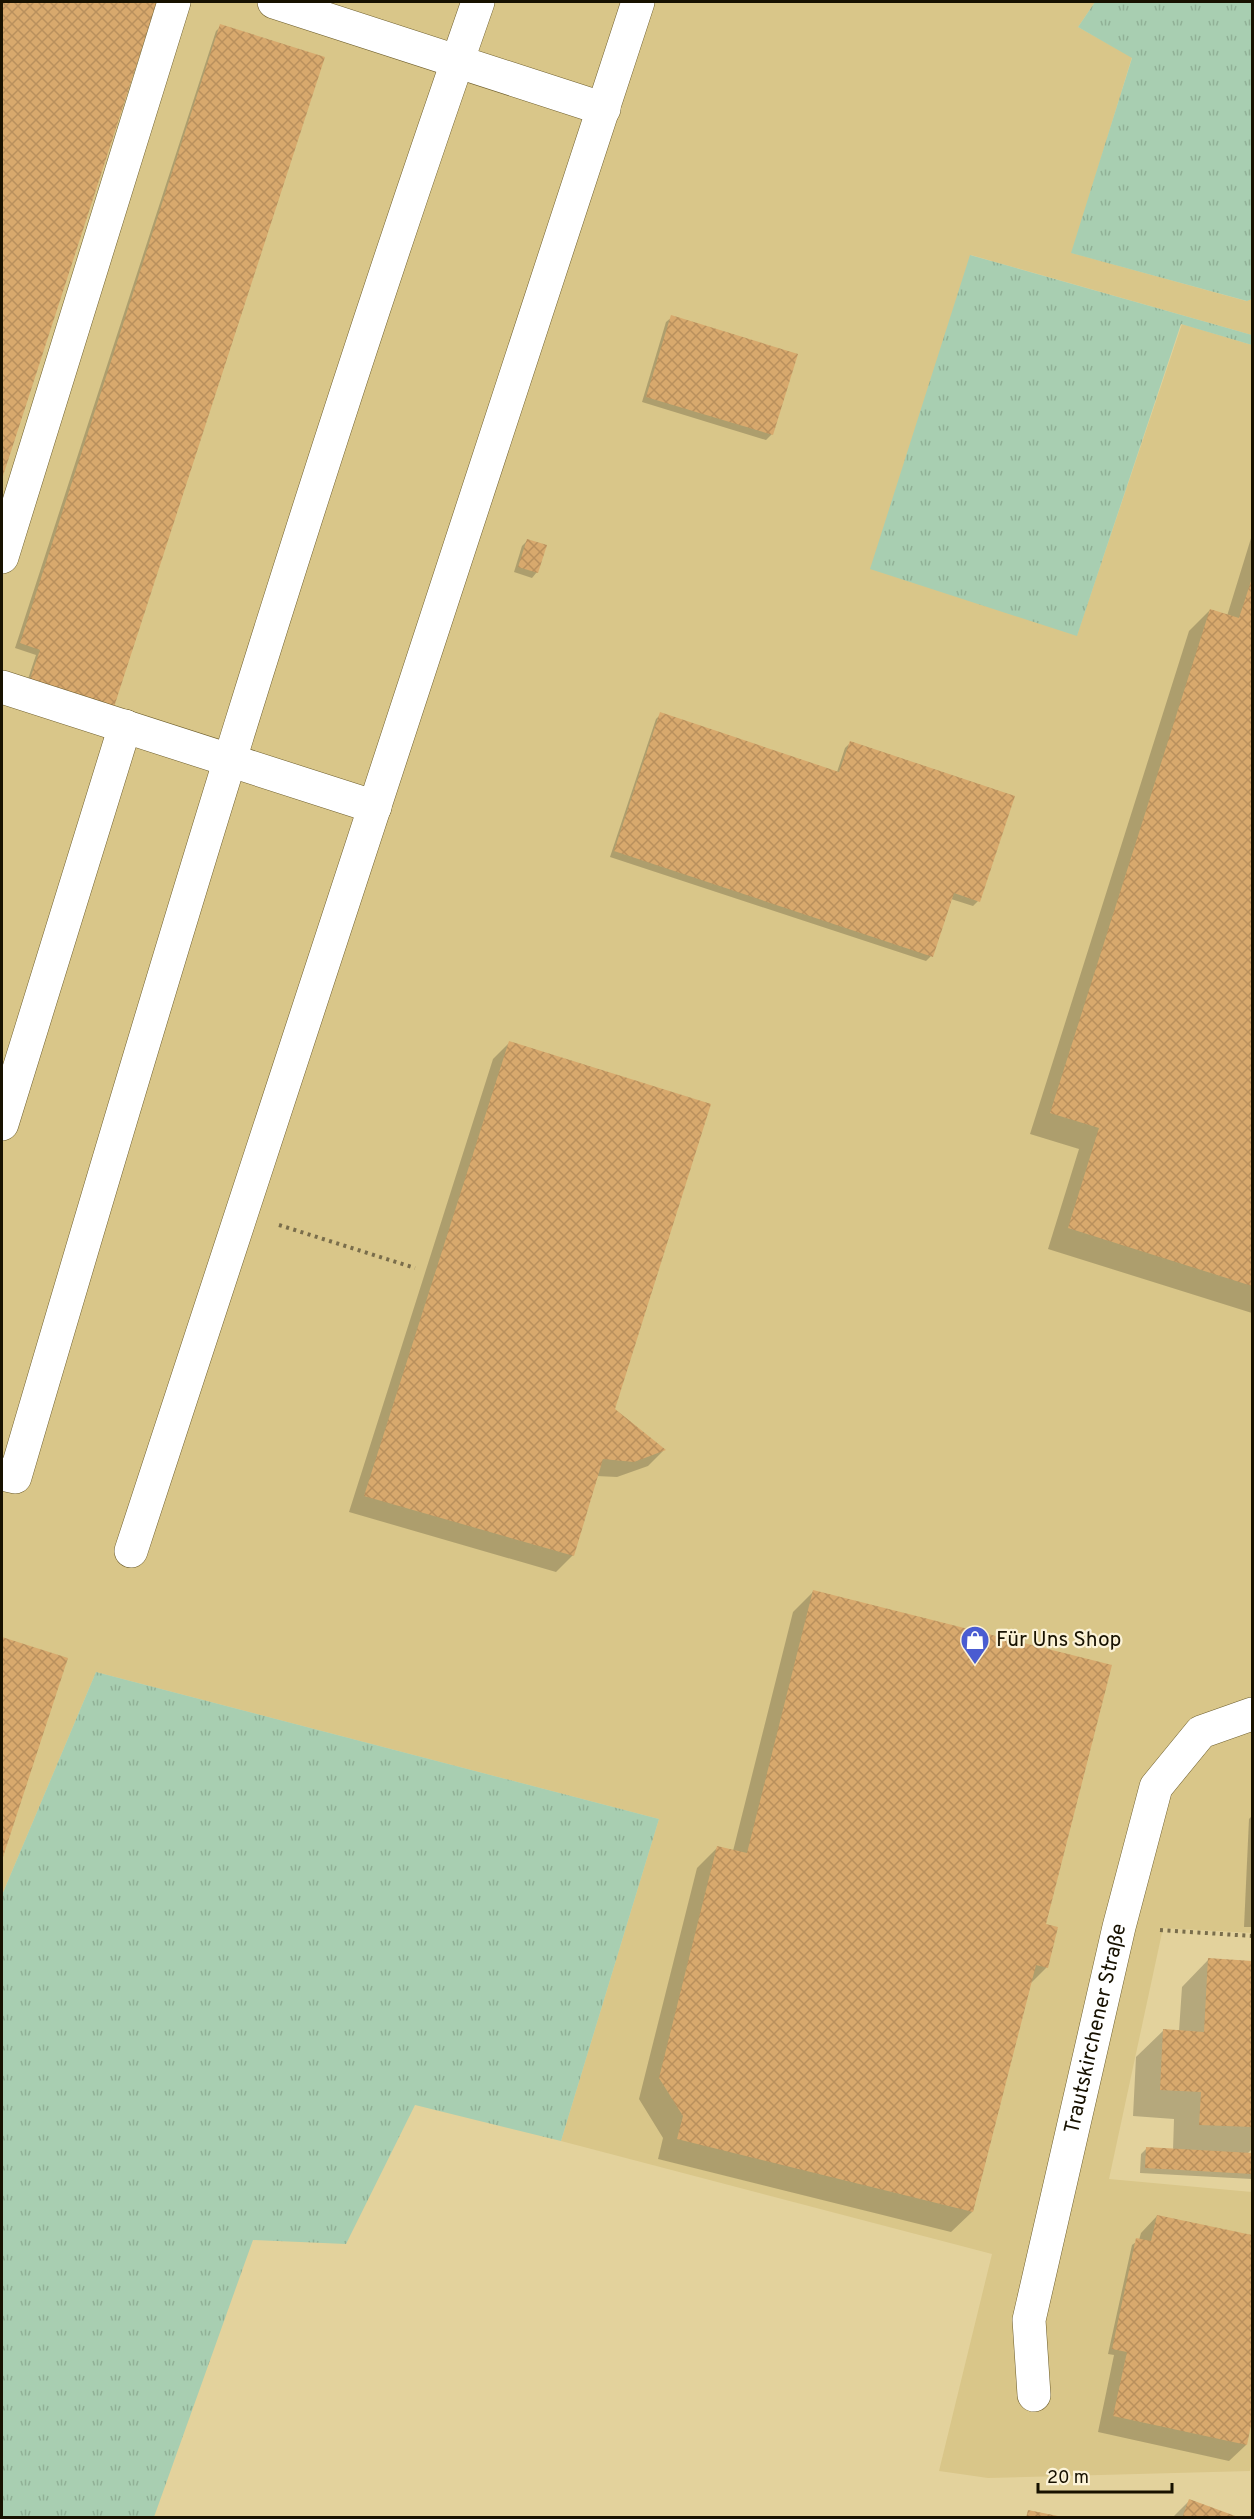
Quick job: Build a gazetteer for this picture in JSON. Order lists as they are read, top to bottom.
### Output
{
  "streets": {
    "street": ["Trautskirchener Straße"]
  },
  "places": {
    "shop": ["Für Uns Shop"]
  },
  "scale_bar": "20 m"
}
